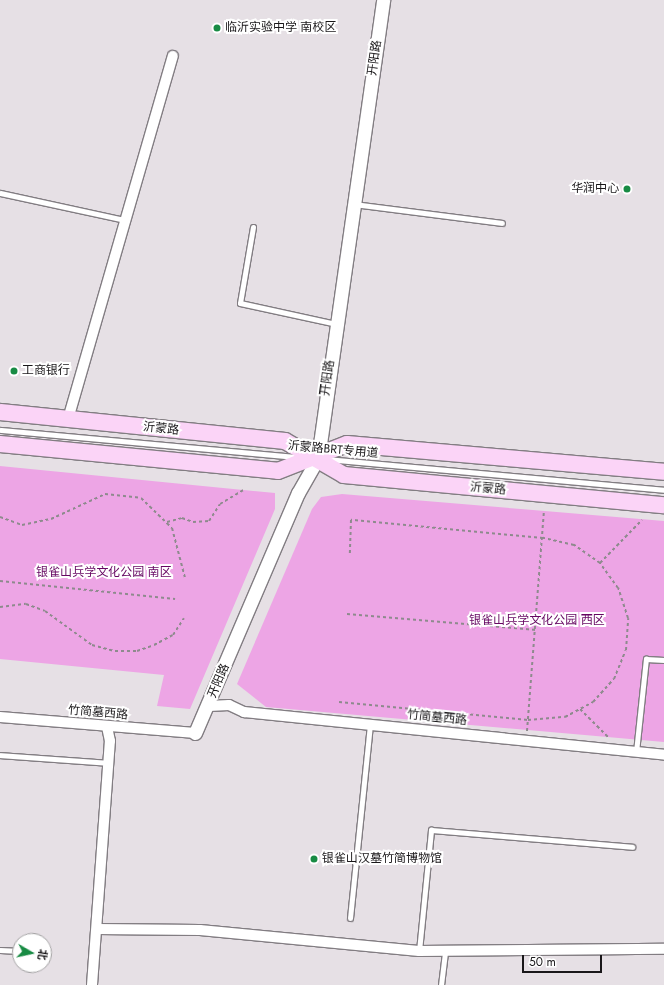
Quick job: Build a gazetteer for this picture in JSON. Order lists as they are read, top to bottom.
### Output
{
  "streets": {
    "main road": ["沂蒙路"],
    "street": ["开阳路", "竹简墓西路"],
    "lane": ["沂蒙路BRT专用道"]
  },
  "crossings": [
    ["开阳路", "沂蒙路"],
    ["开阳路", "沂蒙路BRT专用道"],
    ["开阳路", "竹简墓西路"],
    ["沂蒙路", "沂蒙路BRT专用道"]
  ],
  "parks": ["银雀山兵学文化公园 南区", "银雀山兵学文化公园 西区"],
  "places": [
    "临沂实验中学 南校区",
    "华润中心",
    "工商银行",
    "银雀山汉墓竹简博物馆"
  ],
  "scale_bar": "50 m",
  "north": "right"
}
